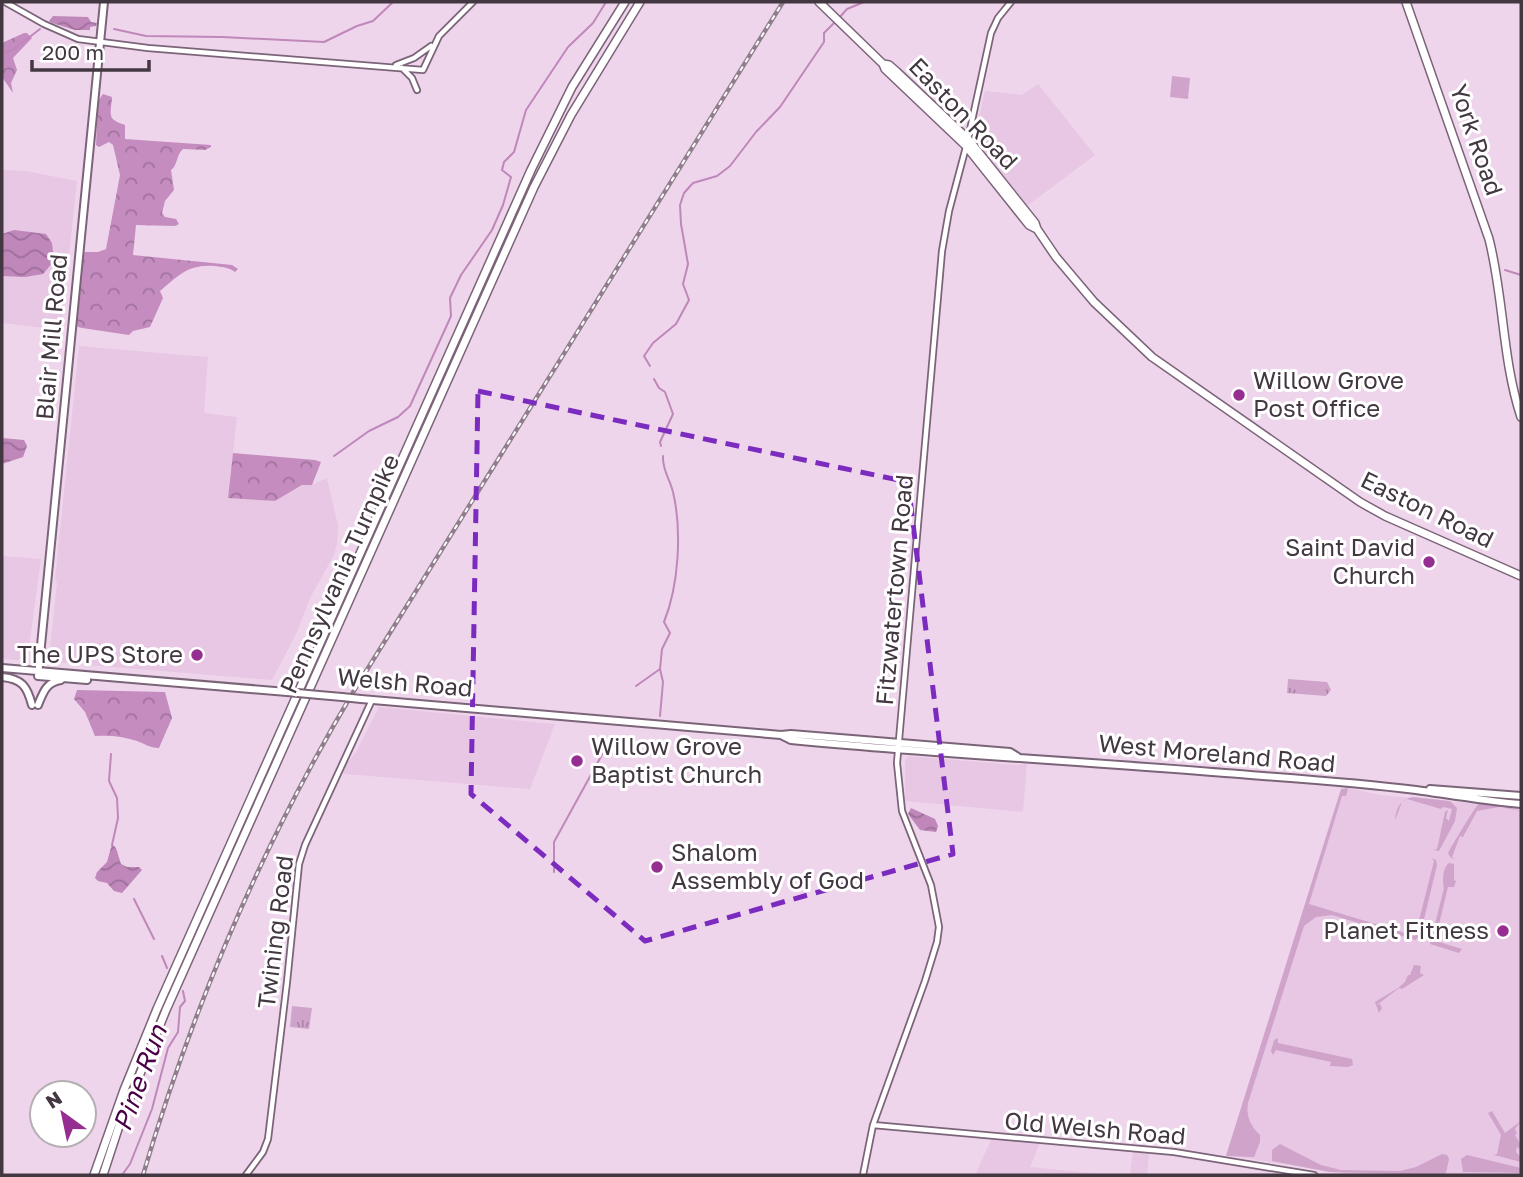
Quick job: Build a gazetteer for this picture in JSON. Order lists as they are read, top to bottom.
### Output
{
  "streets": {
    "highway": ["Easton Road", "York Road", "Pennsylvania Turnpike"],
    "main road": ["Blair Mill Road", "Welsh Road", "West Moreland Road"],
    "street": ["Fitzwatertown Road", "Twining Road", "Old Welsh Road"]
  },
  "crossings": [
    ["Easton Road", "Fitzwatertown Road"],
    ["Blair Mill Road", "Welsh Road"],
    ["Fitzwatertown Road", "West Moreland Road"],
    ["Fitzwatertown Road", "Old Welsh Road"],
    ["Welsh Road", "West Moreland Road"],
    ["Welsh Road", "Twining Road"]
  ],
  "water": ["Pine Run"],
  "places": [
    "Willow Grove Post Office",
    "Saint David Church",
    "The UPS Store",
    "Willow Grove Baptist Church",
    "Shalom Assembly of God",
    "Planet Fitness"
  ],
  "scale_bar": "200 m",
  "north": "top left"
}
